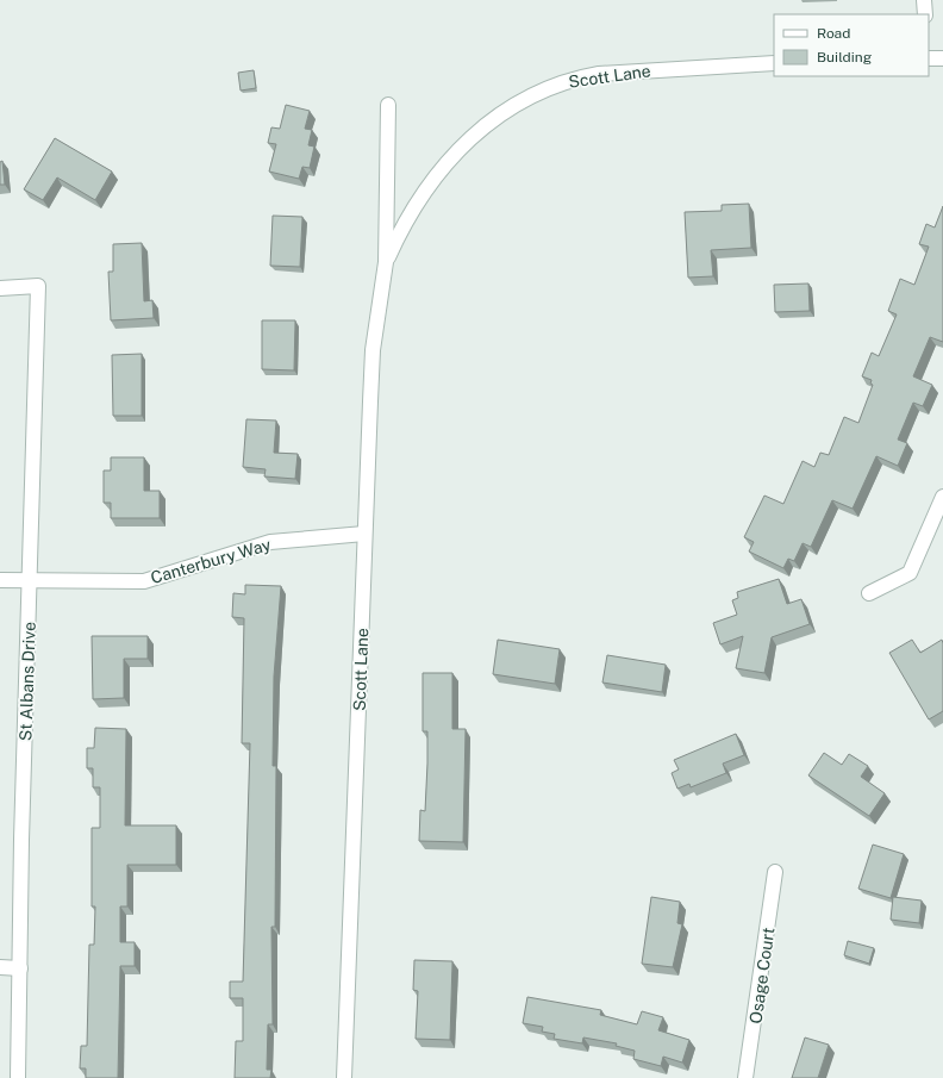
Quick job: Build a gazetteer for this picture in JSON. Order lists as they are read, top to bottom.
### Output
{
  "streets": {
    "street": [
      "Scott Lane",
      "Canterbury Way",
      "St Albans Drive",
      "Osage Court"
    ]
  },
  "crossings": [
    ["Scott Lane", "Canterbury Way"],
    ["Canterbury Way", "St Albans Drive"]
  ],
  "legend": ["Road", "Building"]
}
